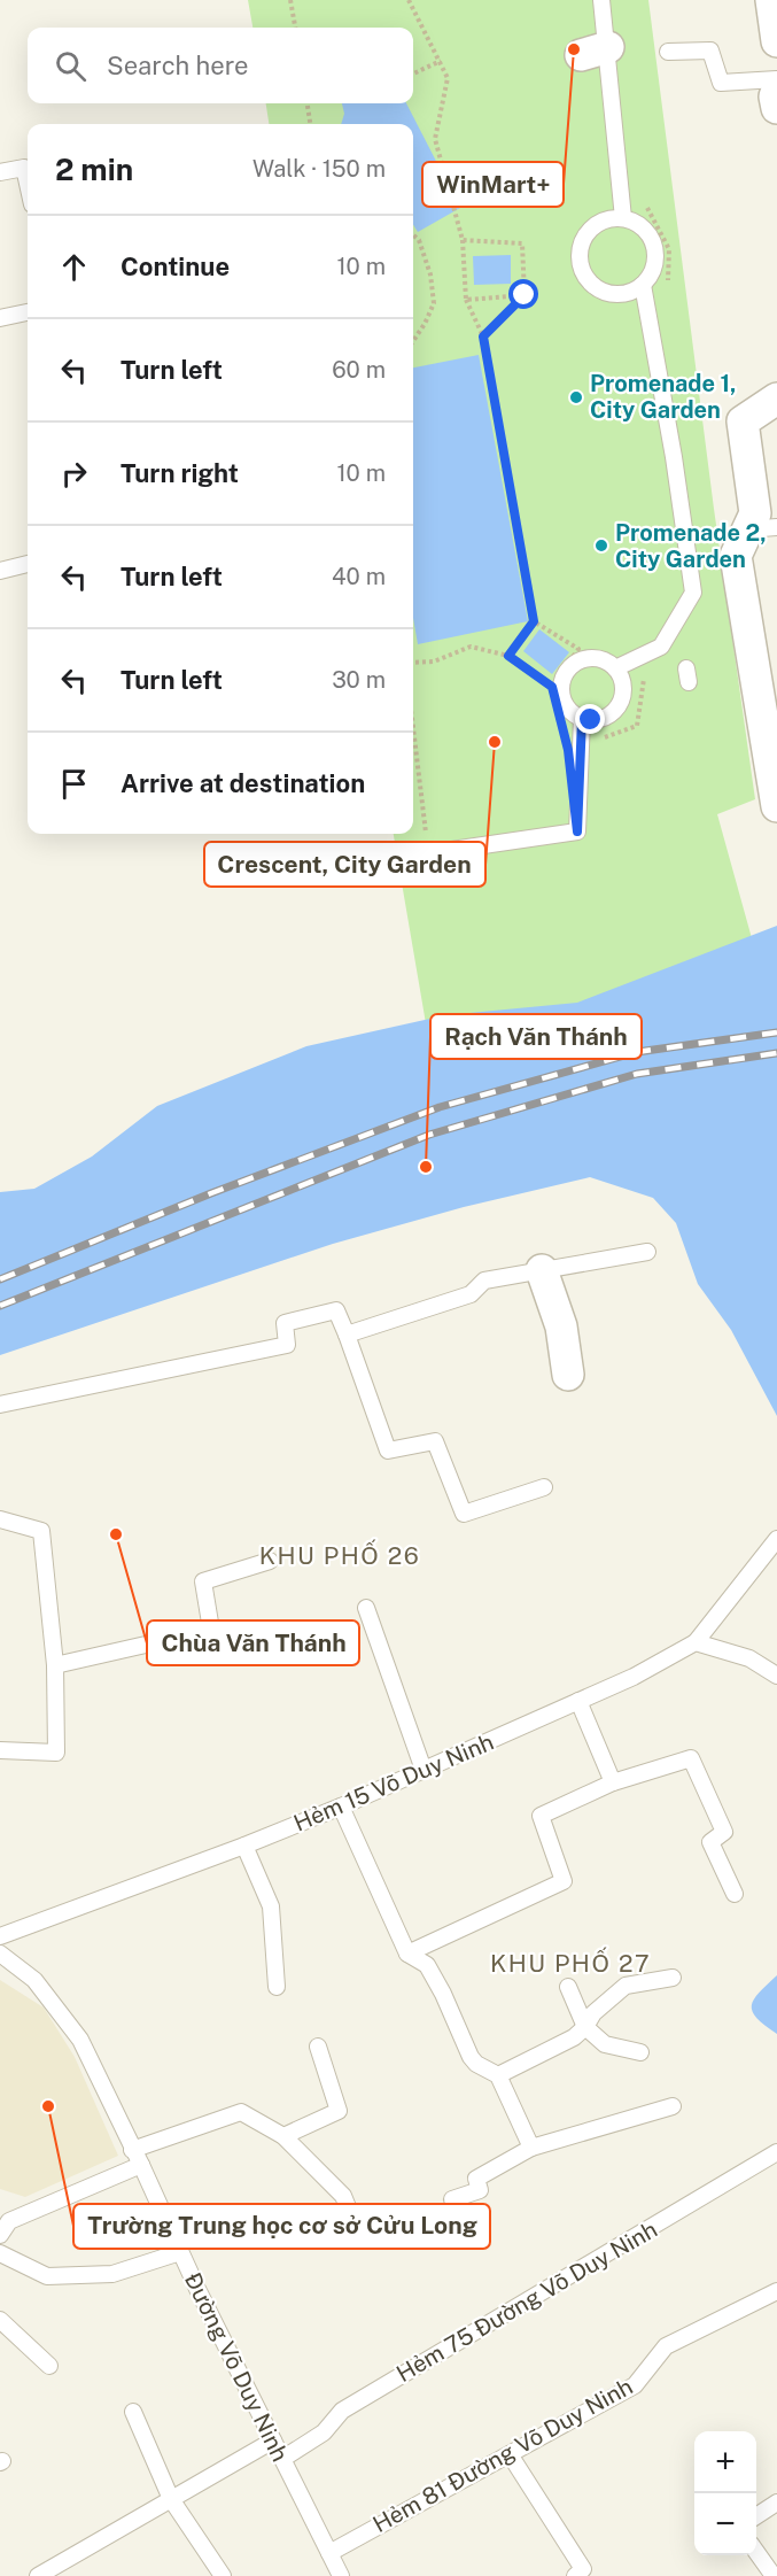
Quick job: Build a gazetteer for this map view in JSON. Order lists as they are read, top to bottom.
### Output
{
  "streets": {
    "lane": [
      "Hẻm 15 Võ Duy Ninh",
      "Hẻm 75 Đường Võ Duy Ninh",
      "Đường Võ Duy Ninh",
      "Hẻm 81 Đường Võ Duy Ninh"
    ]
  },
  "crossings": [
    ["Hẻm 75 Đường Võ Duy Ninh", "Đường Võ Duy Ninh"],
    ["Đường Võ Duy Ninh", "Hẻm 81 Đường Võ Duy Ninh"]
  ],
  "districts": ["KHU PHỐ 26", "KHU PHỐ 27"],
  "places": [
    "WinMart+",
    "Promenade 1, City Garden",
    "Promenade 2, City Garden",
    "Crescent, City Garden",
    "Rạch Văn Thánh",
    "Chùa Văn Thánh",
    "Trường Trung học cơ sở Cửu Long"
  ],
  "page": {
    "search": "Search here",
    "heading": ["2 min", "Walk · 150 m"],
    "list": [
      ["Continue", "10 m"],
      ["Turn left", "60 m"],
      ["Turn right", "10 m"],
      ["Turn left", "40 m"],
      ["Turn left", "30 m"],
      "Arrive at destination"
    ],
    "map_buttons": ["+", "−"]
  }
}
